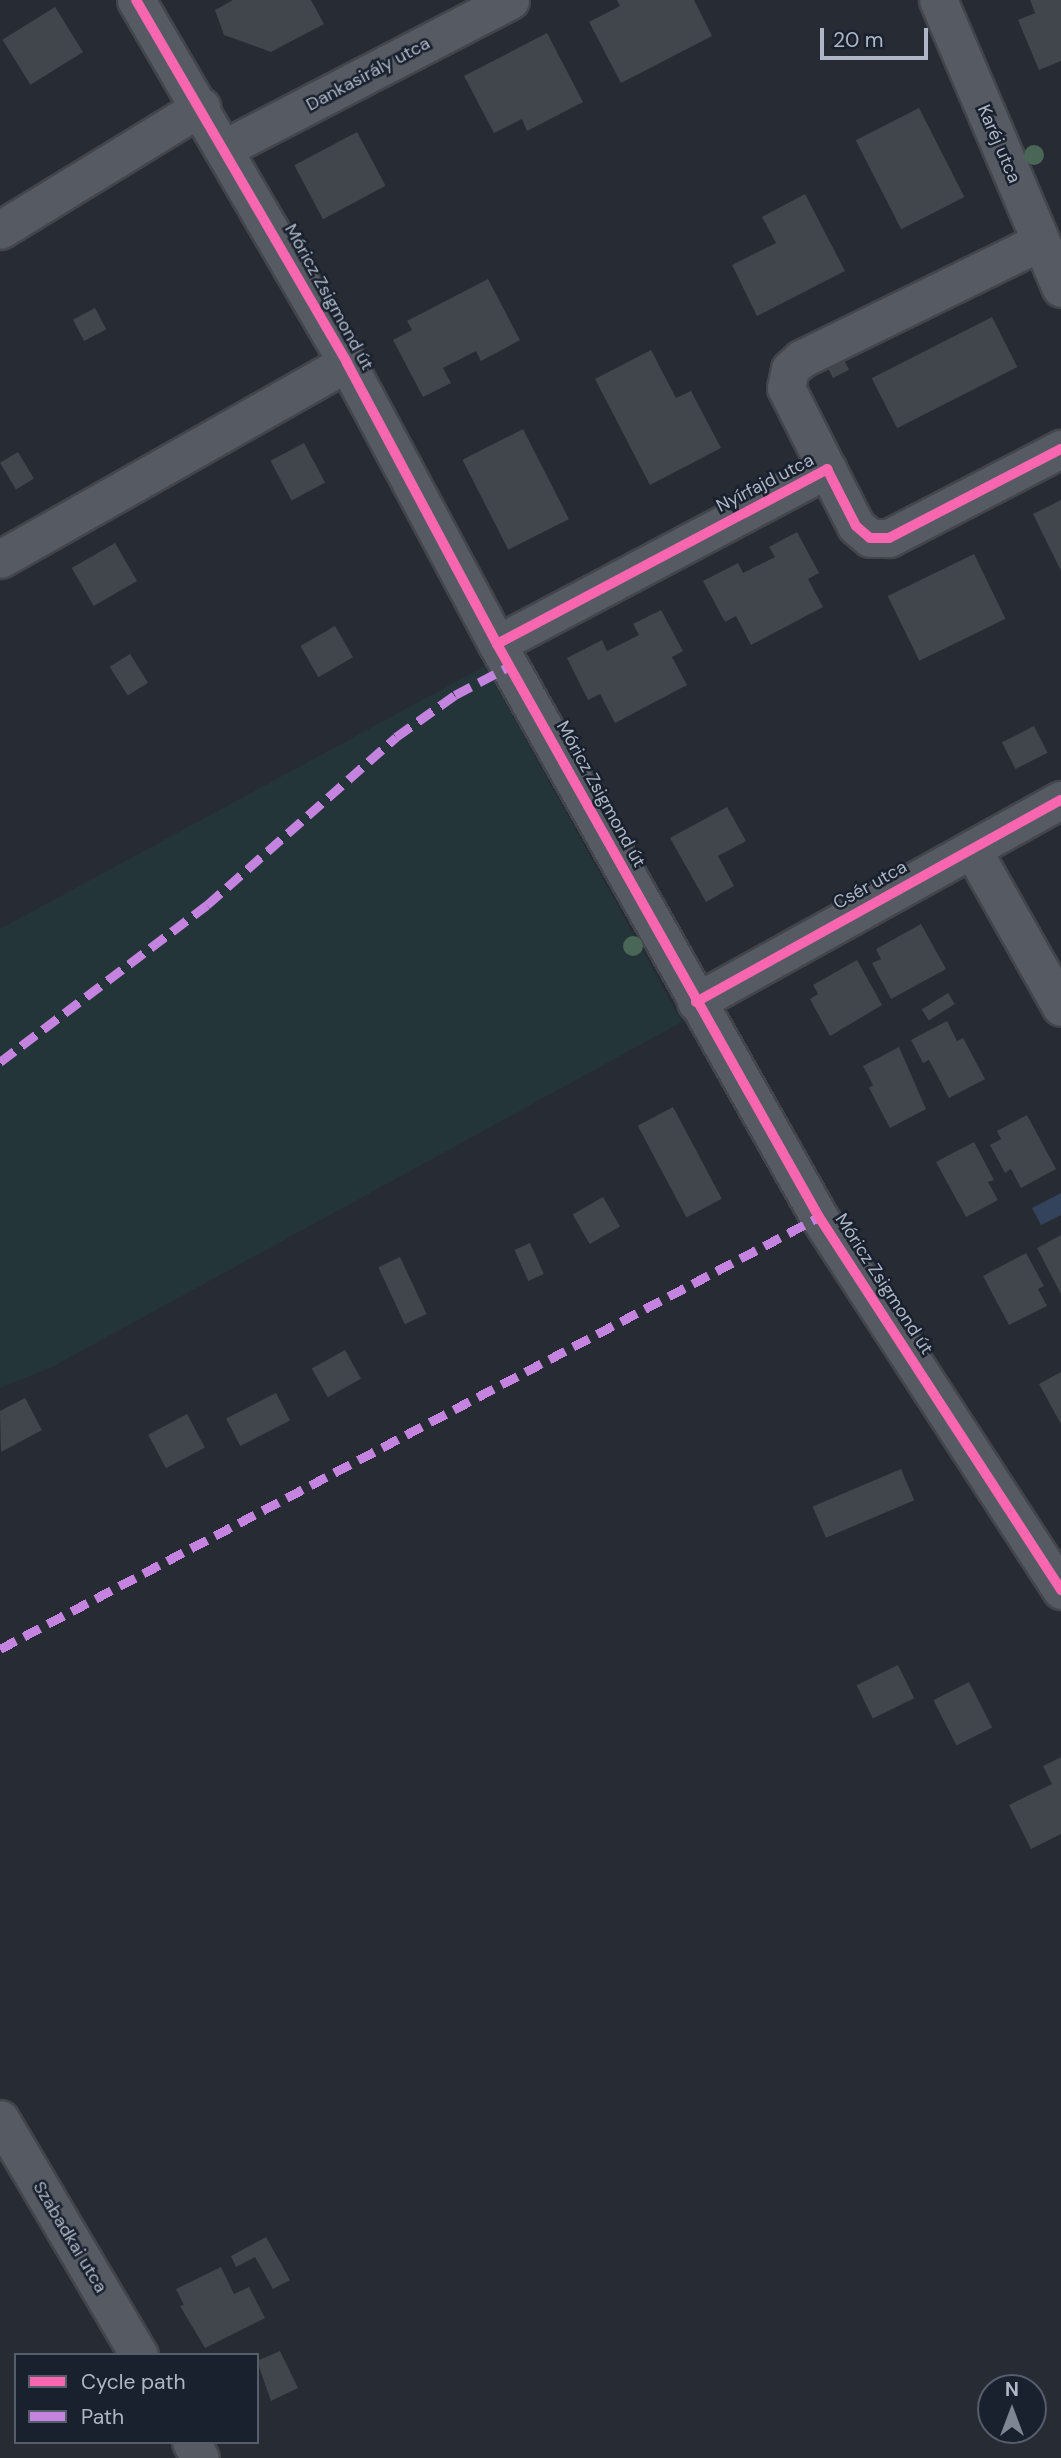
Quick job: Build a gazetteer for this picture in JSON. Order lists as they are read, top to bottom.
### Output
{
  "streets": {
    "street": [
      "Dankasirály utca",
      "Karéj utca",
      "Móricz Zsigmond út",
      "Nyírfajd utca",
      "Csér utca",
      "Szabadkai utca"
    ]
  },
  "crossings": [
    ["Dankasirály utca", "Móricz Zsigmond út"],
    ["Karéj utca", "Nyírfajd utca"],
    ["Móricz Zsigmond út", "Nyírfajd utca"],
    ["Móricz Zsigmond út", "Csér utca"]
  ],
  "legend": ["Cycle path", "Path"],
  "scale_bar": "20 m",
  "north": "top"
}
